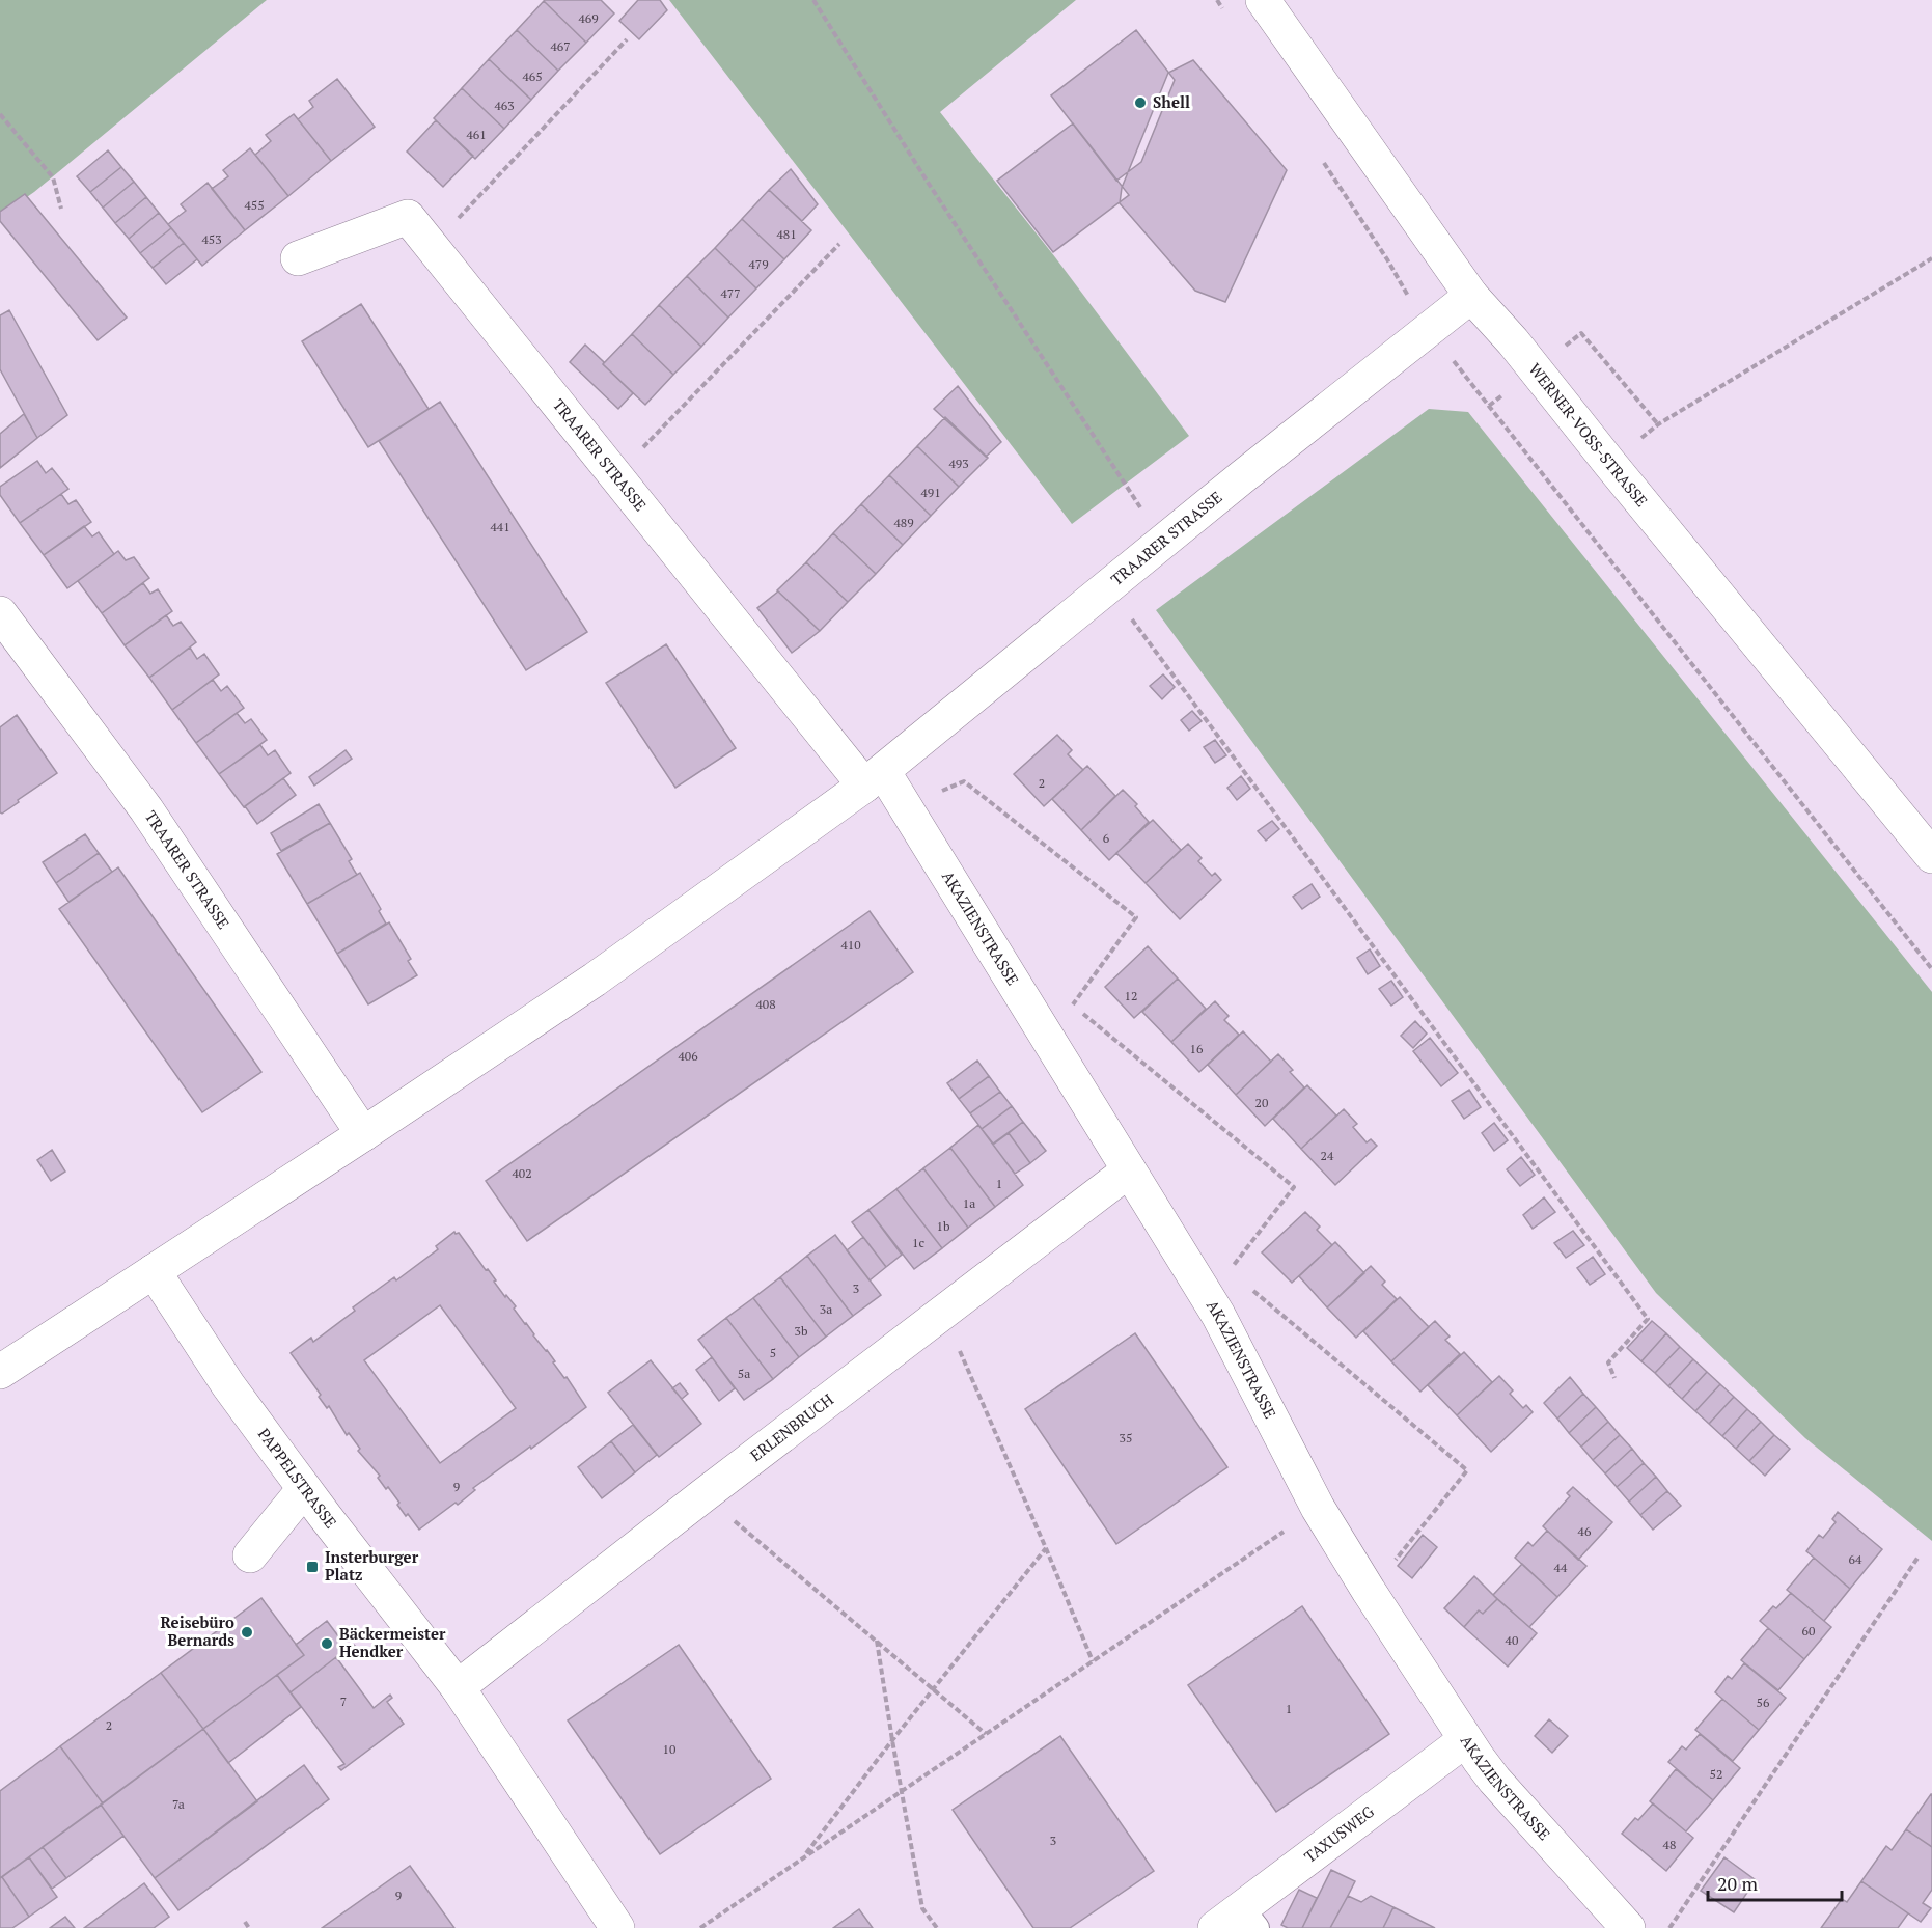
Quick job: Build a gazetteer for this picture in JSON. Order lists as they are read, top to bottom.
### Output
{
  "streets": {
    "street": [
      "WERNER-VOSS-STRASSE",
      "TRAARER STRASSE",
      "AKAZIENSTRASSE",
      "ERLENBRUCH",
      "PAPPELSTRASSE",
      "TAXUSWEG"
    ]
  },
  "crossings": [
    ["WERNER-VOSS-STRASSE", "TRAARER STRASSE"],
    ["TRAARER STRASSE", "AKAZIENSTRASSE"],
    ["TRAARER STRASSE", "PAPPELSTRASSE"],
    ["AKAZIENSTRASSE", "ERLENBRUCH"],
    ["AKAZIENSTRASSE", "TAXUSWEG"],
    ["ERLENBRUCH", "PAPPELSTRASSE"]
  ],
  "places": {
    "other": ["Shell", "Reisebüro Bernards", "Bäckermeister Hendker"],
    "transit": ["Insterburger Platz"]
  },
  "house_numbers": [
    "469",
    "467",
    "465",
    "463",
    "461",
    "455",
    "481",
    "453",
    "479",
    "477",
    "493",
    "491",
    "489",
    "441",
    "2",
    "6",
    "410",
    "12",
    "408",
    "16",
    "406",
    "20",
    "24",
    "402",
    "1",
    "1a",
    "1b",
    "1c",
    "3",
    "3a",
    "3b",
    "5",
    "5a",
    "35",
    "9",
    "46",
    "64",
    "44",
    "60",
    "40",
    "7",
    "56",
    "1",
    "2",
    "10",
    "52",
    "7a",
    "3",
    "48",
    "9"
  ],
  "scale_bar": "20 m"
}
